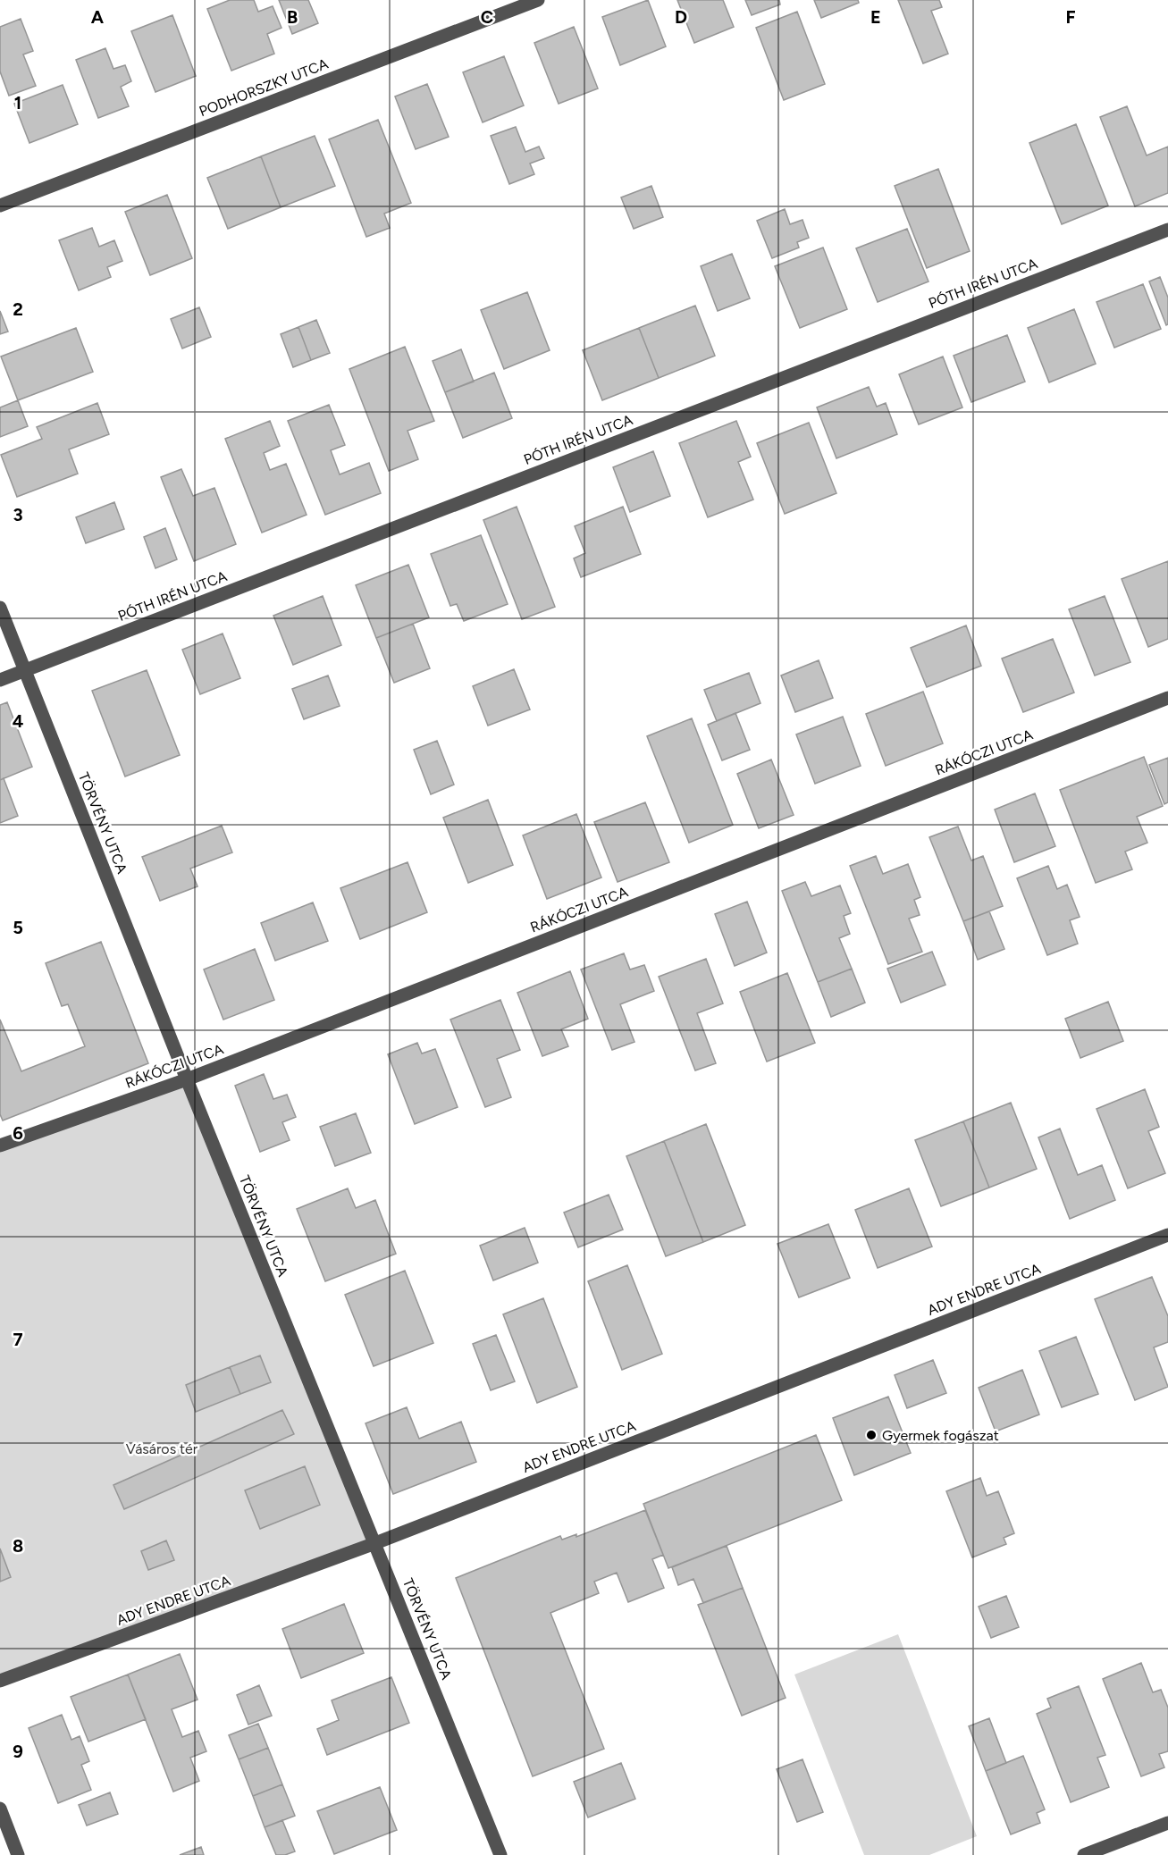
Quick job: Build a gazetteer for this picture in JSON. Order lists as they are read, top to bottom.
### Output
{
  "streets": {
    "street": [
      "PODHORSZKY UTCA",
      "PÓTH IRÉN UTCA",
      "RÁKÓCZI UTCA",
      "TÖRVÉNY UTCA",
      "ADY ENDRE UTCA"
    ]
  },
  "crossings": [
    ["PÓTH IRÉN UTCA", "TÖRVÉNY UTCA"],
    ["RÁKÓCZI UTCA", "TÖRVÉNY UTCA"],
    ["TÖRVÉNY UTCA", "ADY ENDRE UTCA"]
  ],
  "parks": ["Vásáros tér"],
  "places": ["Gyermek fogászat"],
  "grid": {
    "columns": [
      "A",
      "B",
      "C",
      "D",
      "E",
      "F"
    ],
    "rows": [
      "1",
      "2",
      "3",
      "4",
      "5",
      "6",
      "7",
      "8",
      "9"
    ]
  }
}
